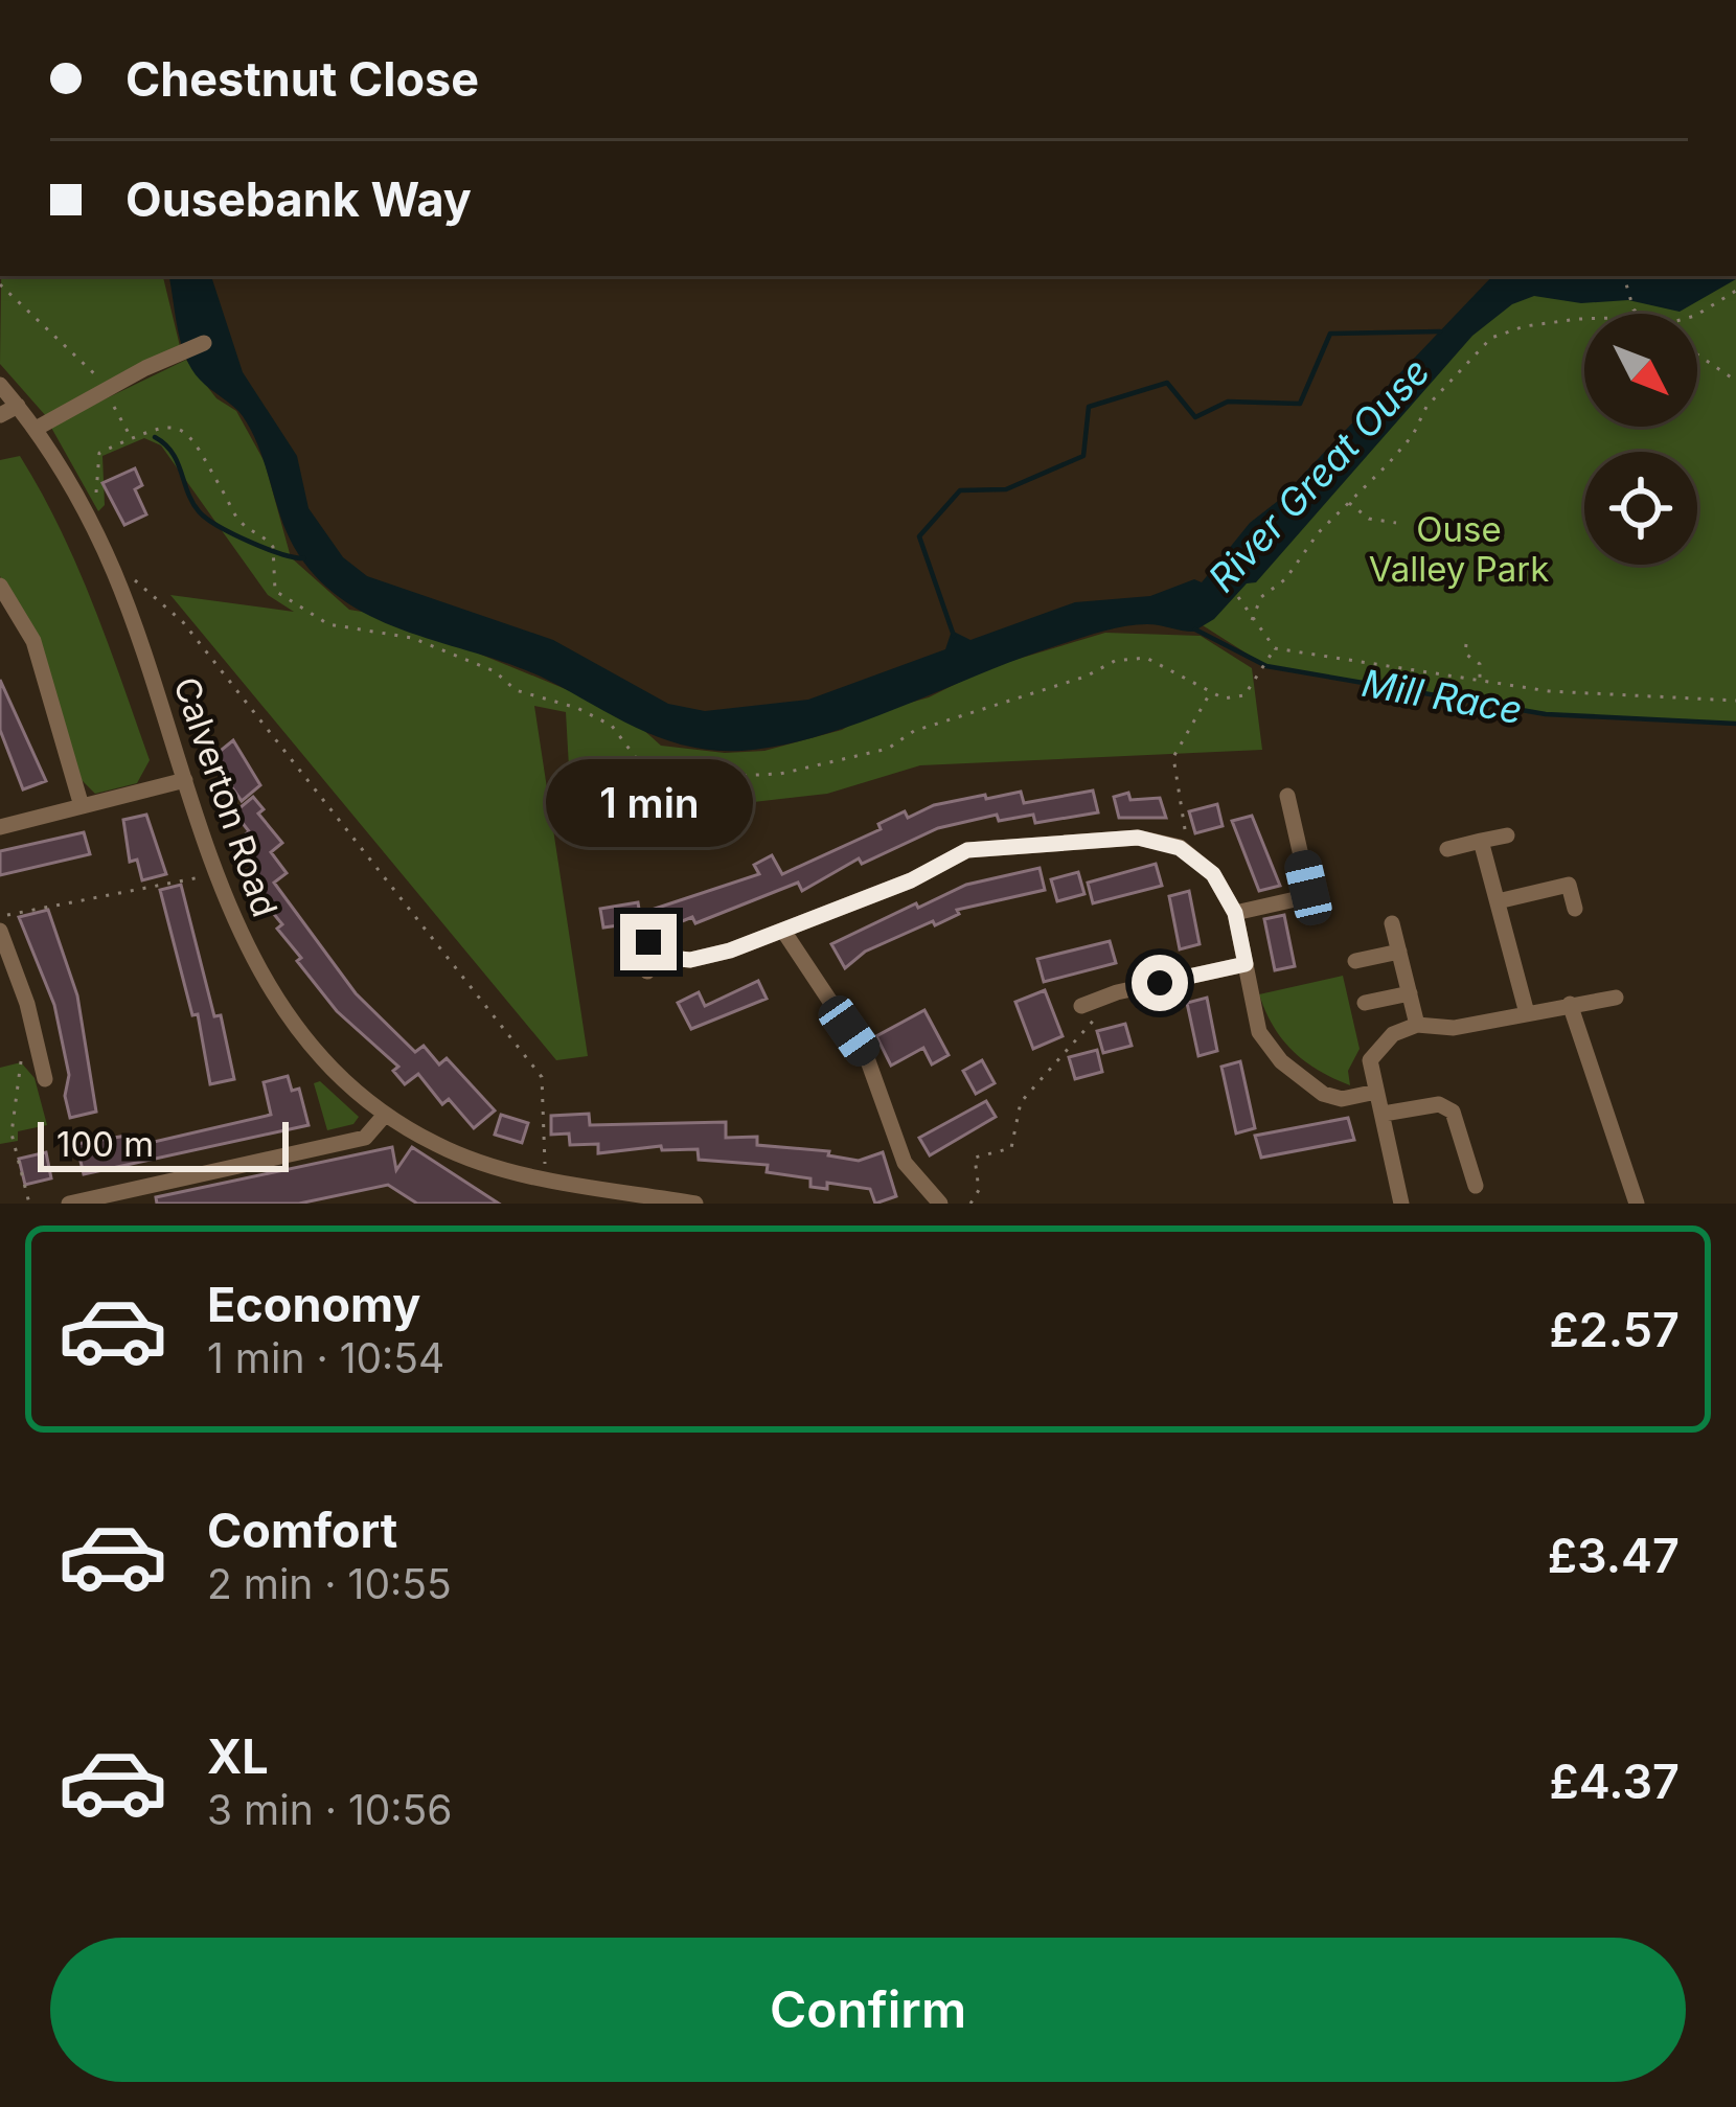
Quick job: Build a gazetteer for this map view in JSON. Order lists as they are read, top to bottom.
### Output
{
  "streets": {
    "street": ["Calverton Road"]
  },
  "water": ["River Great Ouse", "Mill Race"],
  "parks": ["Ouse Valley Park"],
  "scale_bar": "100 m",
  "north": "bottom right",
  "page": {
    "banner": ["Chestnut Close", "Ousebank Way"],
    "bubble": "1 min",
    "scale": "100 m",
    "list": [
      {
        "name": "Economy",
        "note": "1 min · 10:54",
        "value": "£2.57"
      },
      {
        "name": "Comfort",
        "note": "2 min · 10:55",
        "value": "£3.47"
      },
      {
        "name": "XL",
        "note": "3 min · 10:56",
        "value": "£4.37"
      }
    ],
    "buttons": "Confirm"
  }
}
